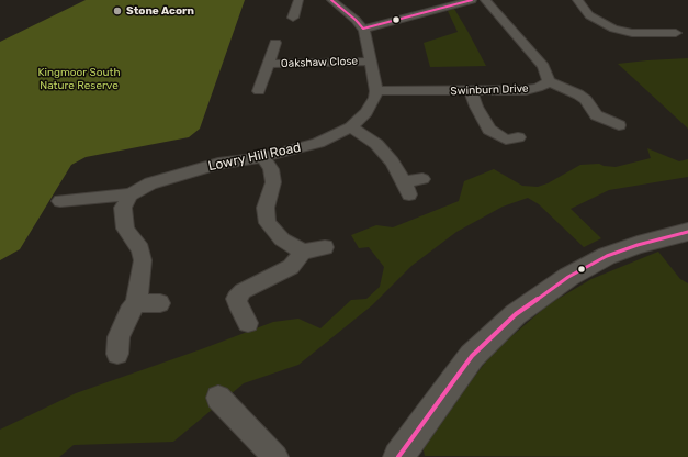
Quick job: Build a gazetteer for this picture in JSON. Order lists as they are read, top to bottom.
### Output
{
  "streets": {
    "street": ["Oakshaw Close", "Swinburn Drive", "Lowry Hill Road"]
  },
  "crossings": [
    ["Swinburn Drive", "Lowry Hill Road"]
  ],
  "parks": ["Kingmoor South Nature Reserve"],
  "places": ["Stone Acorn"]
}
